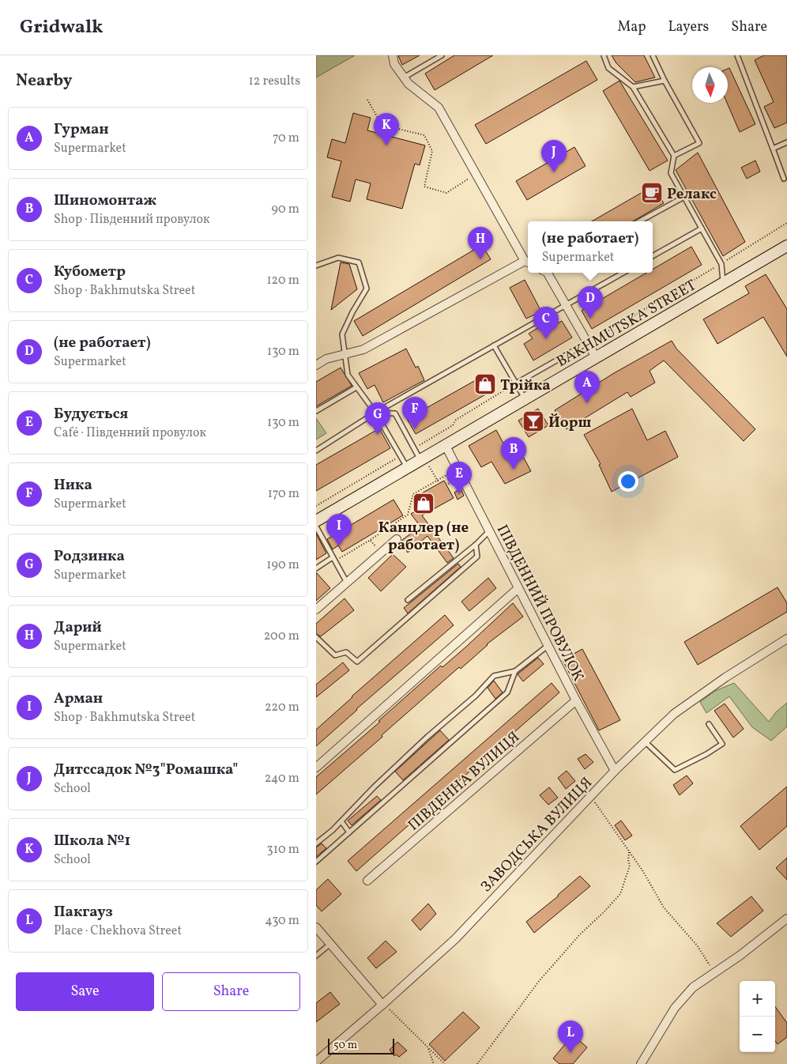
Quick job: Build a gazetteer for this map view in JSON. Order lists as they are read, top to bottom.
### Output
{
  "streets": {
    "street": [
      "BAKHMUTSKA STREET",
      "ПІВДЕННИЙ ПРОВУЛОК",
      "ПІВДЕННА ВУЛИЦЯ",
      "ЗАВОДСЬКА ВУЛИЦЯ"
    ]
  },
  "crossings": [
    ["BAKHMUTSKA STREET", "ПІВДЕННИЙ ПРОВУЛОК"],
    ["ПІВДЕННИЙ ПРОВУЛОК", "ПІВДЕННА ВУЛИЦЯ"],
    ["ПІВДЕННИЙ ПРОВУЛОК", "ЗАВОДСЬКА ВУЛИЦЯ"]
  ],
  "places": {
    "cafe": ["Релакс"],
    "shop": ["Трійка", "Канцлер (не работает)"],
    "bar": ["Йорш"]
  },
  "scale_bar": "50 m",
  "north": "bottom",
  "page": {
    "header": "Gridwalk",
    "nav": ["Map", "Layers", "Share"],
    "heading": ["Nearby", "12 results"],
    "list": [
      {
        "mark": "A",
        "name": "Гурман",
        "note": "Supermarket",
        "value": "70 m"
      },
      {
        "mark": "B",
        "name": "Шиномонтаж",
        "note": "Shop · Південний провулок",
        "value": "90 m"
      },
      {
        "mark": "C",
        "name": "Кубометр",
        "note": "Shop · Bakhmutska Street",
        "value": "120 m"
      },
      {
        "mark": "D",
        "name": "(не работает)",
        "note": "Supermarket",
        "value": "130 m"
      },
      {
        "mark": "E",
        "name": "Будується",
        "note": "Café · Південний провулок",
        "value": "130 m"
      },
      {
        "mark": "F",
        "name": "Ника",
        "note": "Supermarket",
        "value": "170 m"
      },
      {
        "mark": "G",
        "name": "Родзинка",
        "note": "Supermarket",
        "value": "190 m"
      },
      {
        "mark": "H",
        "name": "Дарий",
        "note": "Supermarket",
        "value": "200 m"
      },
      {
        "mark": "I",
        "name": "Арман",
        "note": "Shop · Bakhmutska Street",
        "value": "220 m"
      },
      {
        "mark": "J",
        "name": "Дитссадок №3\"Ромашка\"",
        "note": "School",
        "value": "240 m"
      },
      {
        "mark": "K",
        "name": "Школа №1",
        "note": "School",
        "value": "310 m"
      },
      {
        "mark": "L",
        "name": "Пакгауз",
        "note": "Place · Chekhova Street",
        "value": "430 m"
      }
    ],
    "pins": [
      "K",
      "J",
      "H",
      "D",
      "C",
      "A",
      "F",
      "G",
      "B",
      "E",
      "I",
      "L"
    ],
    "popup": ["(не работает)", "Supermarket"],
    "buttons": ["Save", "Share"],
    "map_buttons": ["+", "−"],
    "scale": "50 m"
  }
}
